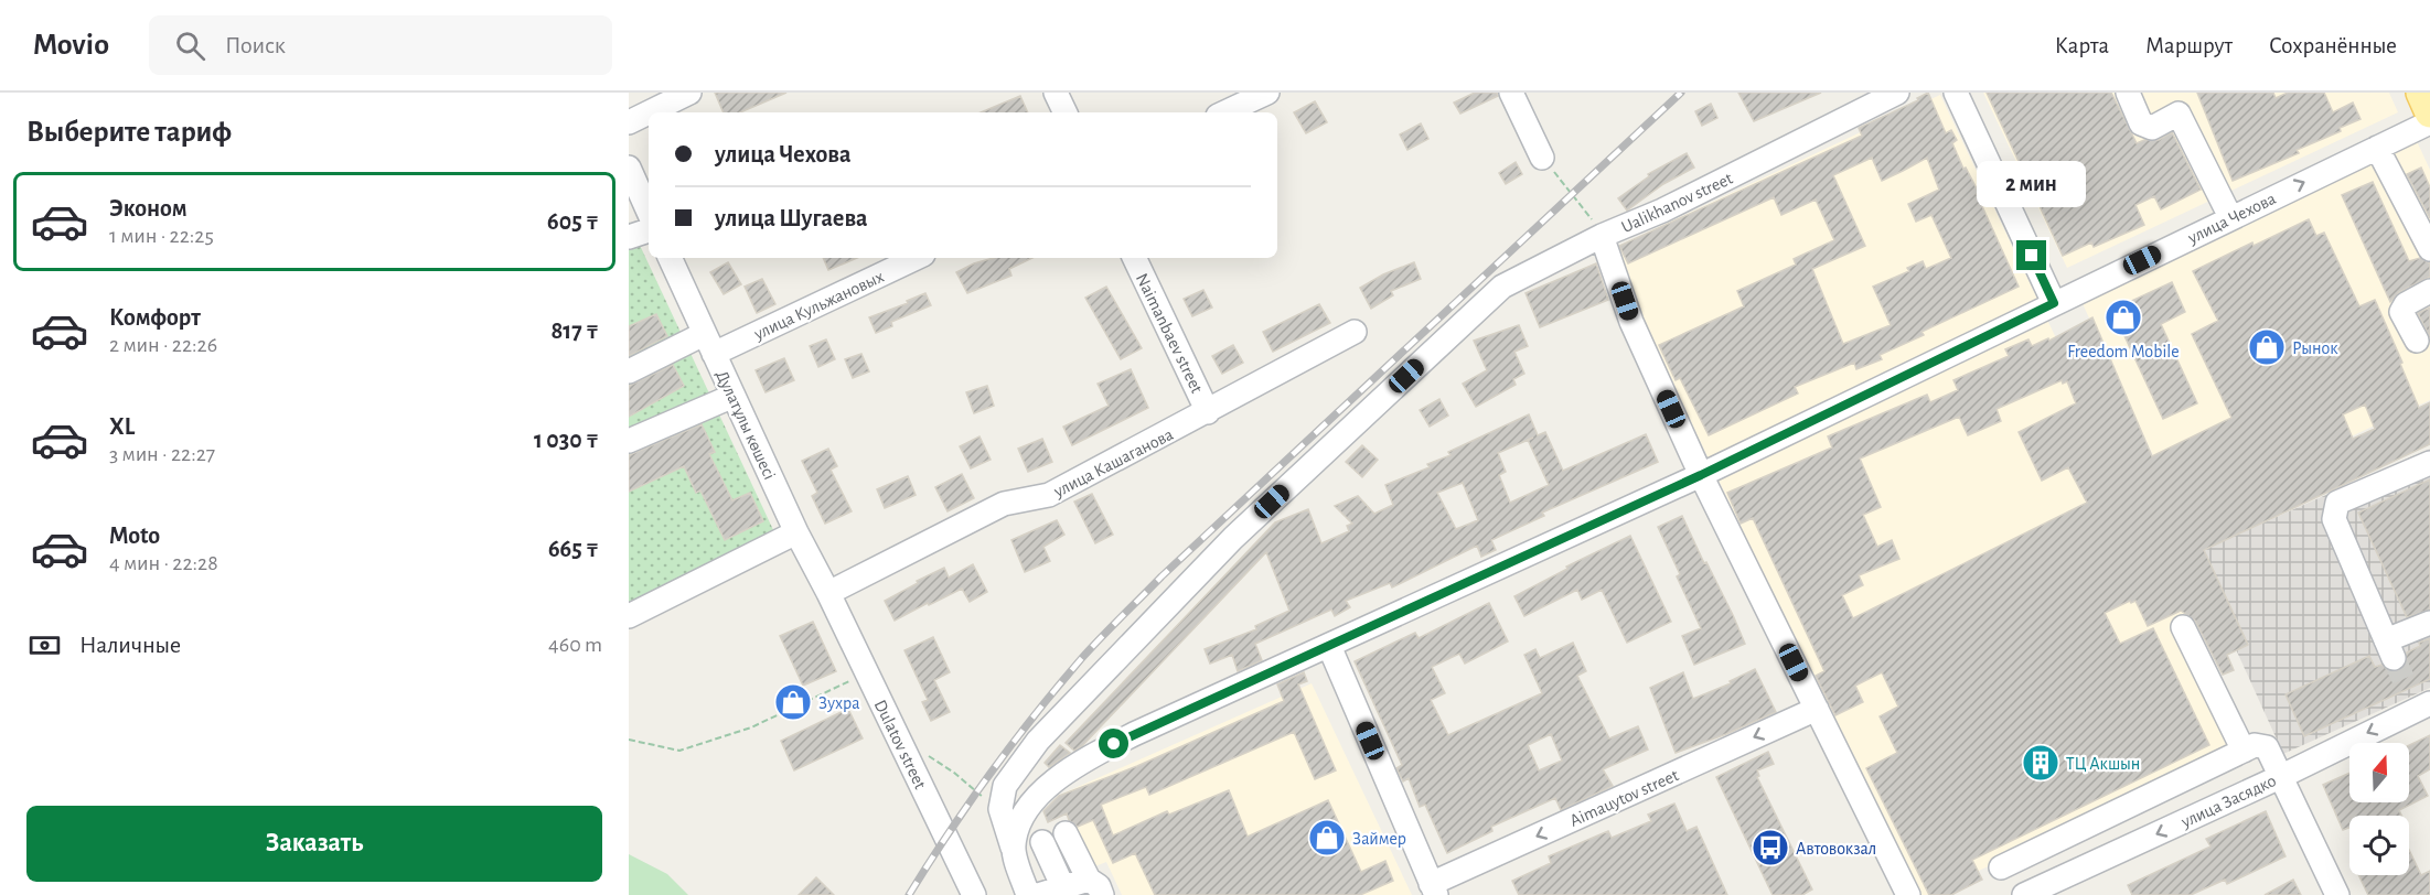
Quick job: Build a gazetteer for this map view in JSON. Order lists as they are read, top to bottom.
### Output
{
  "streets": {
    "street": [
      "Ualikhanov street",
      "улица Чехова",
      "улица Кульжановых",
      "Naimanbaev street",
      "Дулатұлы көшесі",
      "улица Кашаганова",
      "Dulatov street",
      "Aimauytov street",
      "улица Засядко"
    ]
  },
  "crossings": [
    ["Ualikhanov street", "улица Чехова"],
    ["Ualikhanov street", "Aimauytov street"],
    ["улица Кульжановых", "Дулатұлы көшесі"],
    ["Naimanbaev street", "улица Кашаганова"],
    ["Дулатұлы көшесі", "улица Кашаганова"],
    ["Дулатұлы көшесі", "Dulatov street"],
    ["улица Кашаганова", "Dulatov street"]
  ],
  "one_way": ["Aimauytov street"],
  "places": {
    "shop": [
      "Freedom Mobile",
      "Рынок",
      "Зухра",
      "Займер"
    ],
    "building": ["ТЦ Акшын"],
    "bus stop": ["Автовокзал"]
  },
  "north": "top",
  "page": {
    "header": "Movio",
    "search": "Поиск",
    "nav": ["Карта", "Маршрут", "Сохранённые"],
    "heading": "Выберите тариф",
    "banner": ["улица Чехова", "улица Шугаева"],
    "bubble": "2 мин",
    "list": [
      {
        "name": "Эконом",
        "note": "1 мин · 22:25",
        "value": "605 ₸"
      },
      {
        "name": "Комфорт",
        "note": "2 мин · 22:26",
        "value": "817 ₸"
      },
      {
        "name": "XL",
        "note": "3 мин · 22:27",
        "value": "1 030 ₸"
      },
      {
        "name": "Moto",
        "note": "4 мин · 22:28",
        "value": "665 ₸"
      }
    ],
    "pay": ["Наличные", "460 m"],
    "buttons": "Заказать"
  }
}
